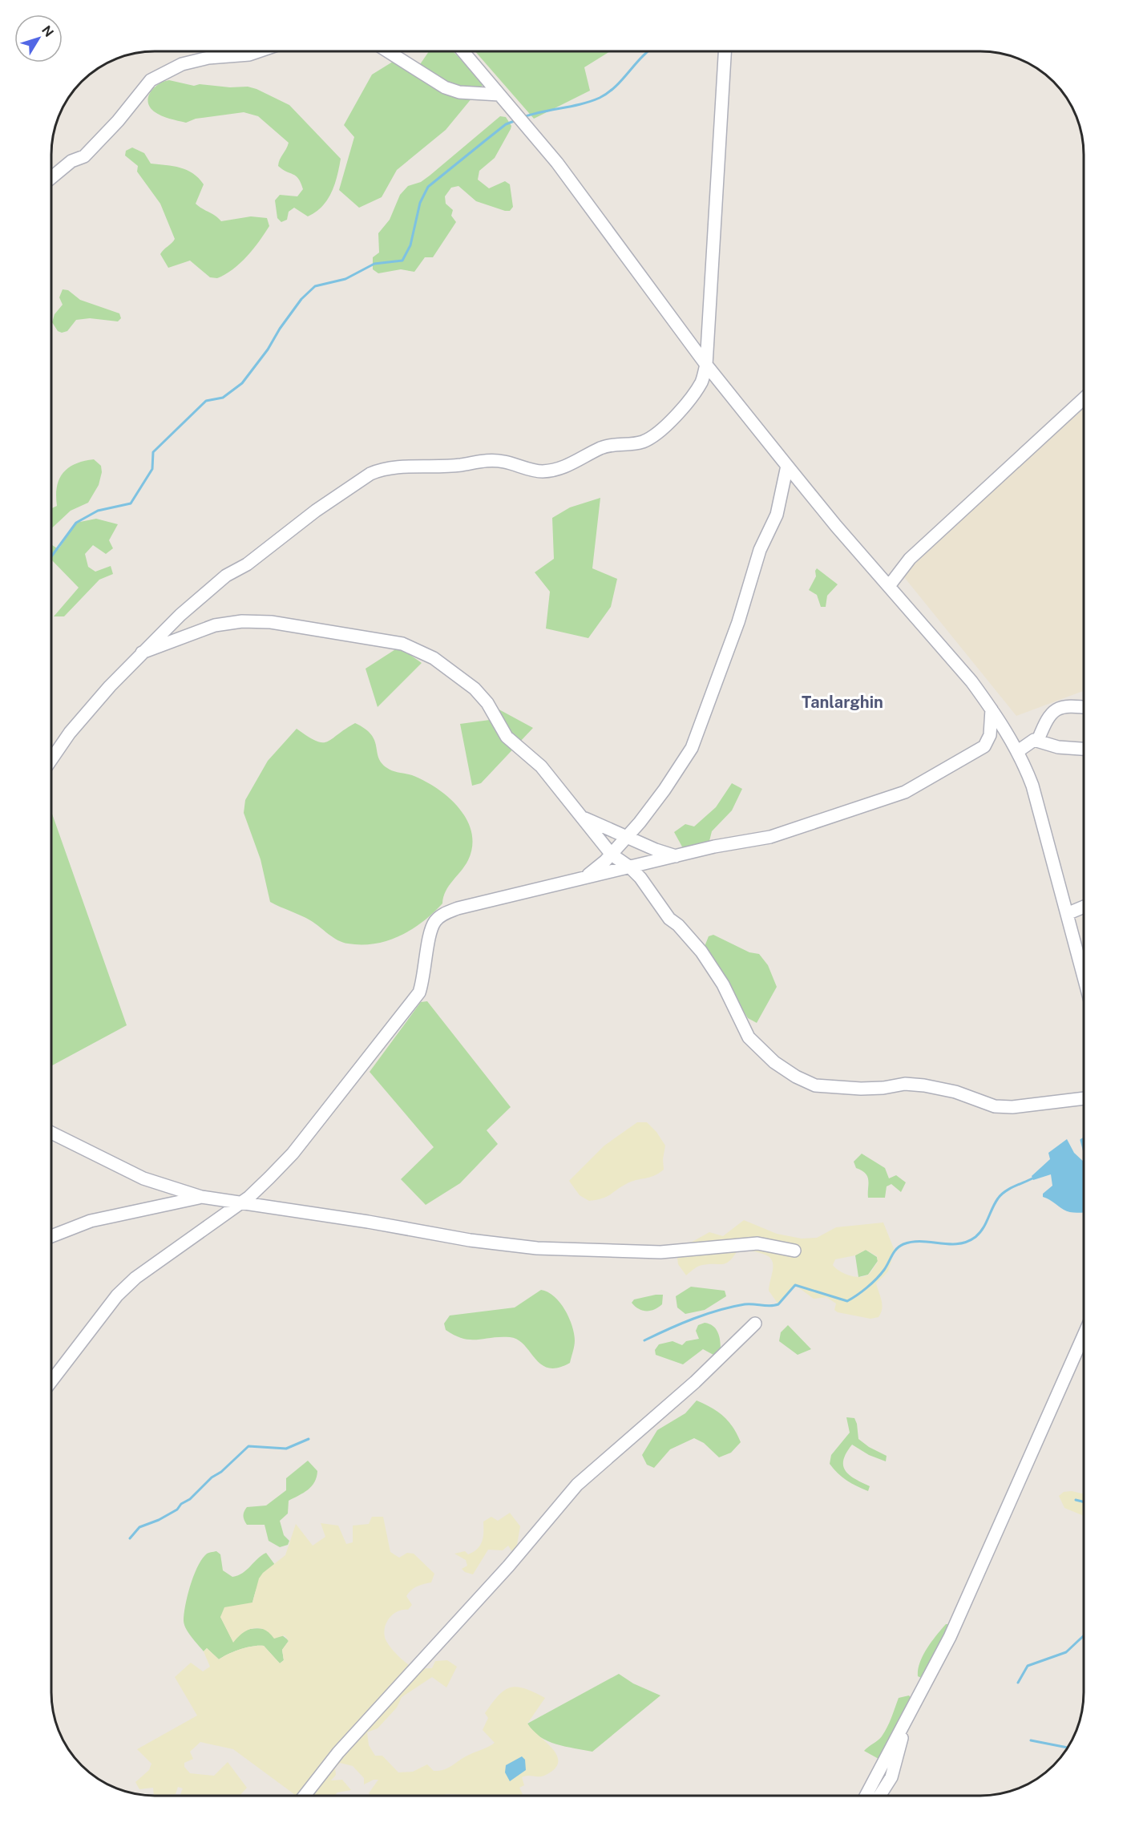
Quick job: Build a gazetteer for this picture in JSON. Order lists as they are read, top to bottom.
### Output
{
  "districts": ["Tanlarghin"],
  "north": "top right"
}
